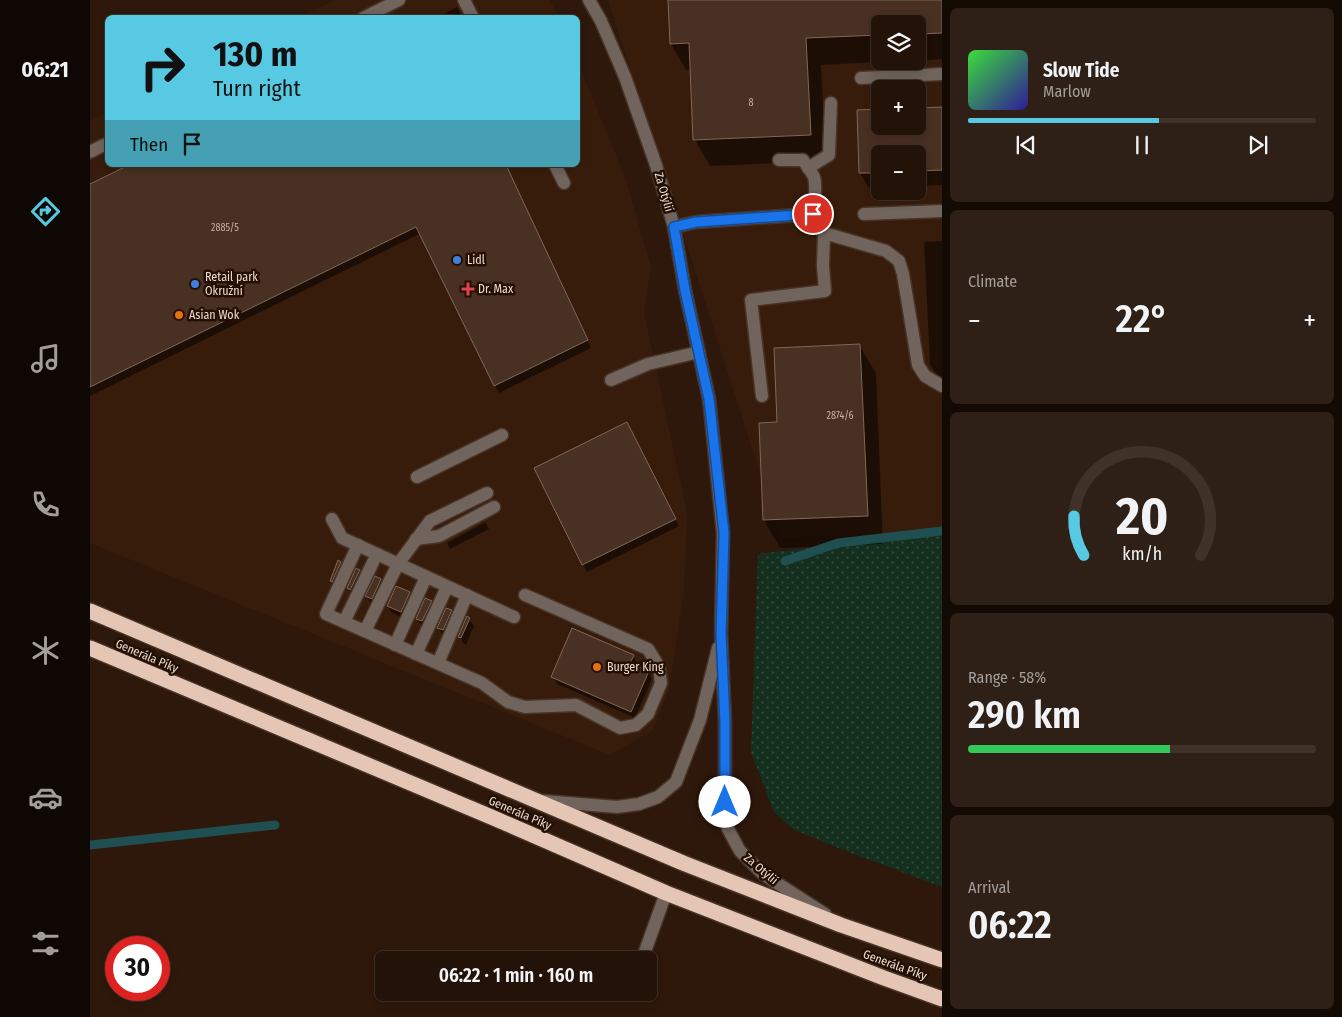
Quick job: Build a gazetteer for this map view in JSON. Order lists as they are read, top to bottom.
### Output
{
  "streets": {
    "highway": ["Generála Píky"],
    "street": ["Za Otýlií"]
  },
  "crossings": [
    ["Za Otýlií", "Generála Píky"]
  ],
  "places": {
    "other": [
      "Lidl",
      "Retail park Okružní",
      "Asian Wok",
      "Burger King"
    ],
    "health": ["Dr. Max"]
  },
  "house_numbers": ["8", "2885/5", "2874/6"],
  "page": {
    "tabs": "06:21",
    "map_buttons": ["+", "−"],
    "turn": ["130 m", "Turn right"],
    "song": ["Slow Tide", "Marlow"],
    "then": "Then",
    "tile": [
      "Climate",
      ["Range · 58%", "290 km"],
      ["Arrival", "06:22"]
    ],
    "heat": ["−", "22°", "+"],
    "limit": "30",
    "trip": "06:22 · 1 min · 160 m",
    "gauge": ["20", "km/h"]
  }
}
